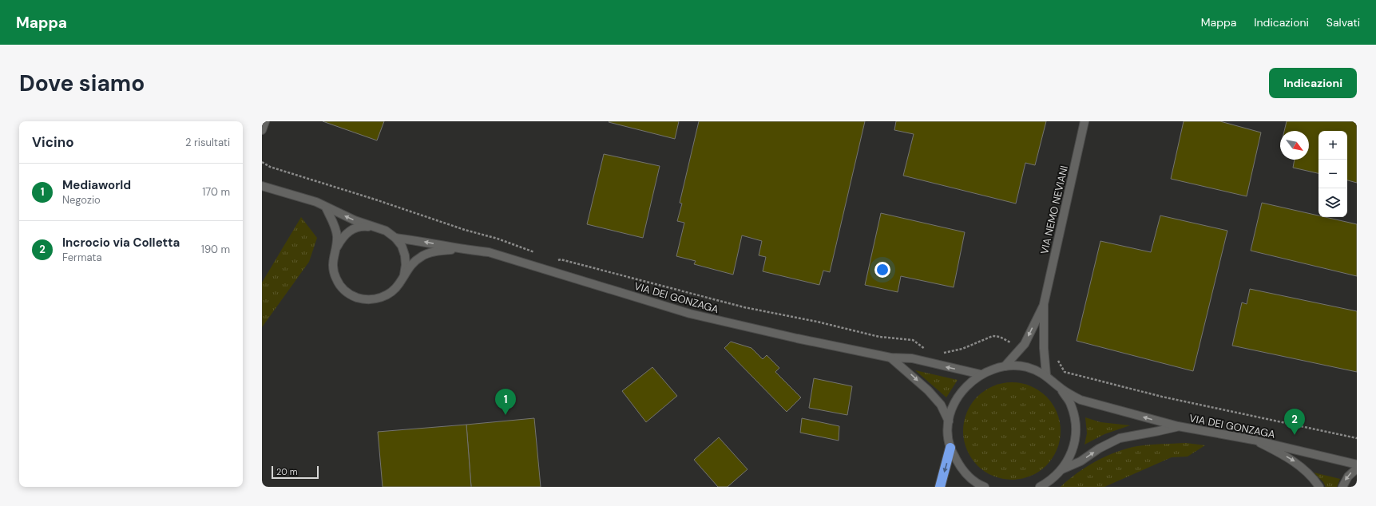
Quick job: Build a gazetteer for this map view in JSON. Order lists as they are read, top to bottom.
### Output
{
  "streets": {
    "main road": ["VIA NEMO NEVIANI", "VIA DEI GONZAGA"]
  },
  "crossings": [
    ["VIA NEMO NEVIANI", "VIA DEI GONZAGA"]
  ],
  "scale_bar": "20 m",
  "north": "bottom right",
  "page": {
    "header": "Mappa",
    "nav": ["Mappa", "Indicazioni", "Salvati"],
    "buttons": "Indicazioni",
    "title": "Dove siamo",
    "heading": ["Vicino", "2 risultati"],
    "map_buttons": ["+", "−"],
    "list": [
      {
        "mark": "1",
        "name": "Mediaworld",
        "note": "Negozio",
        "value": "170 m"
      },
      {
        "mark": "2",
        "name": "Incrocio via Colletta",
        "note": "Fermata",
        "value": "190 m"
      }
    ],
    "pins": ["1", "2"],
    "scale": "20 m"
  }
}
